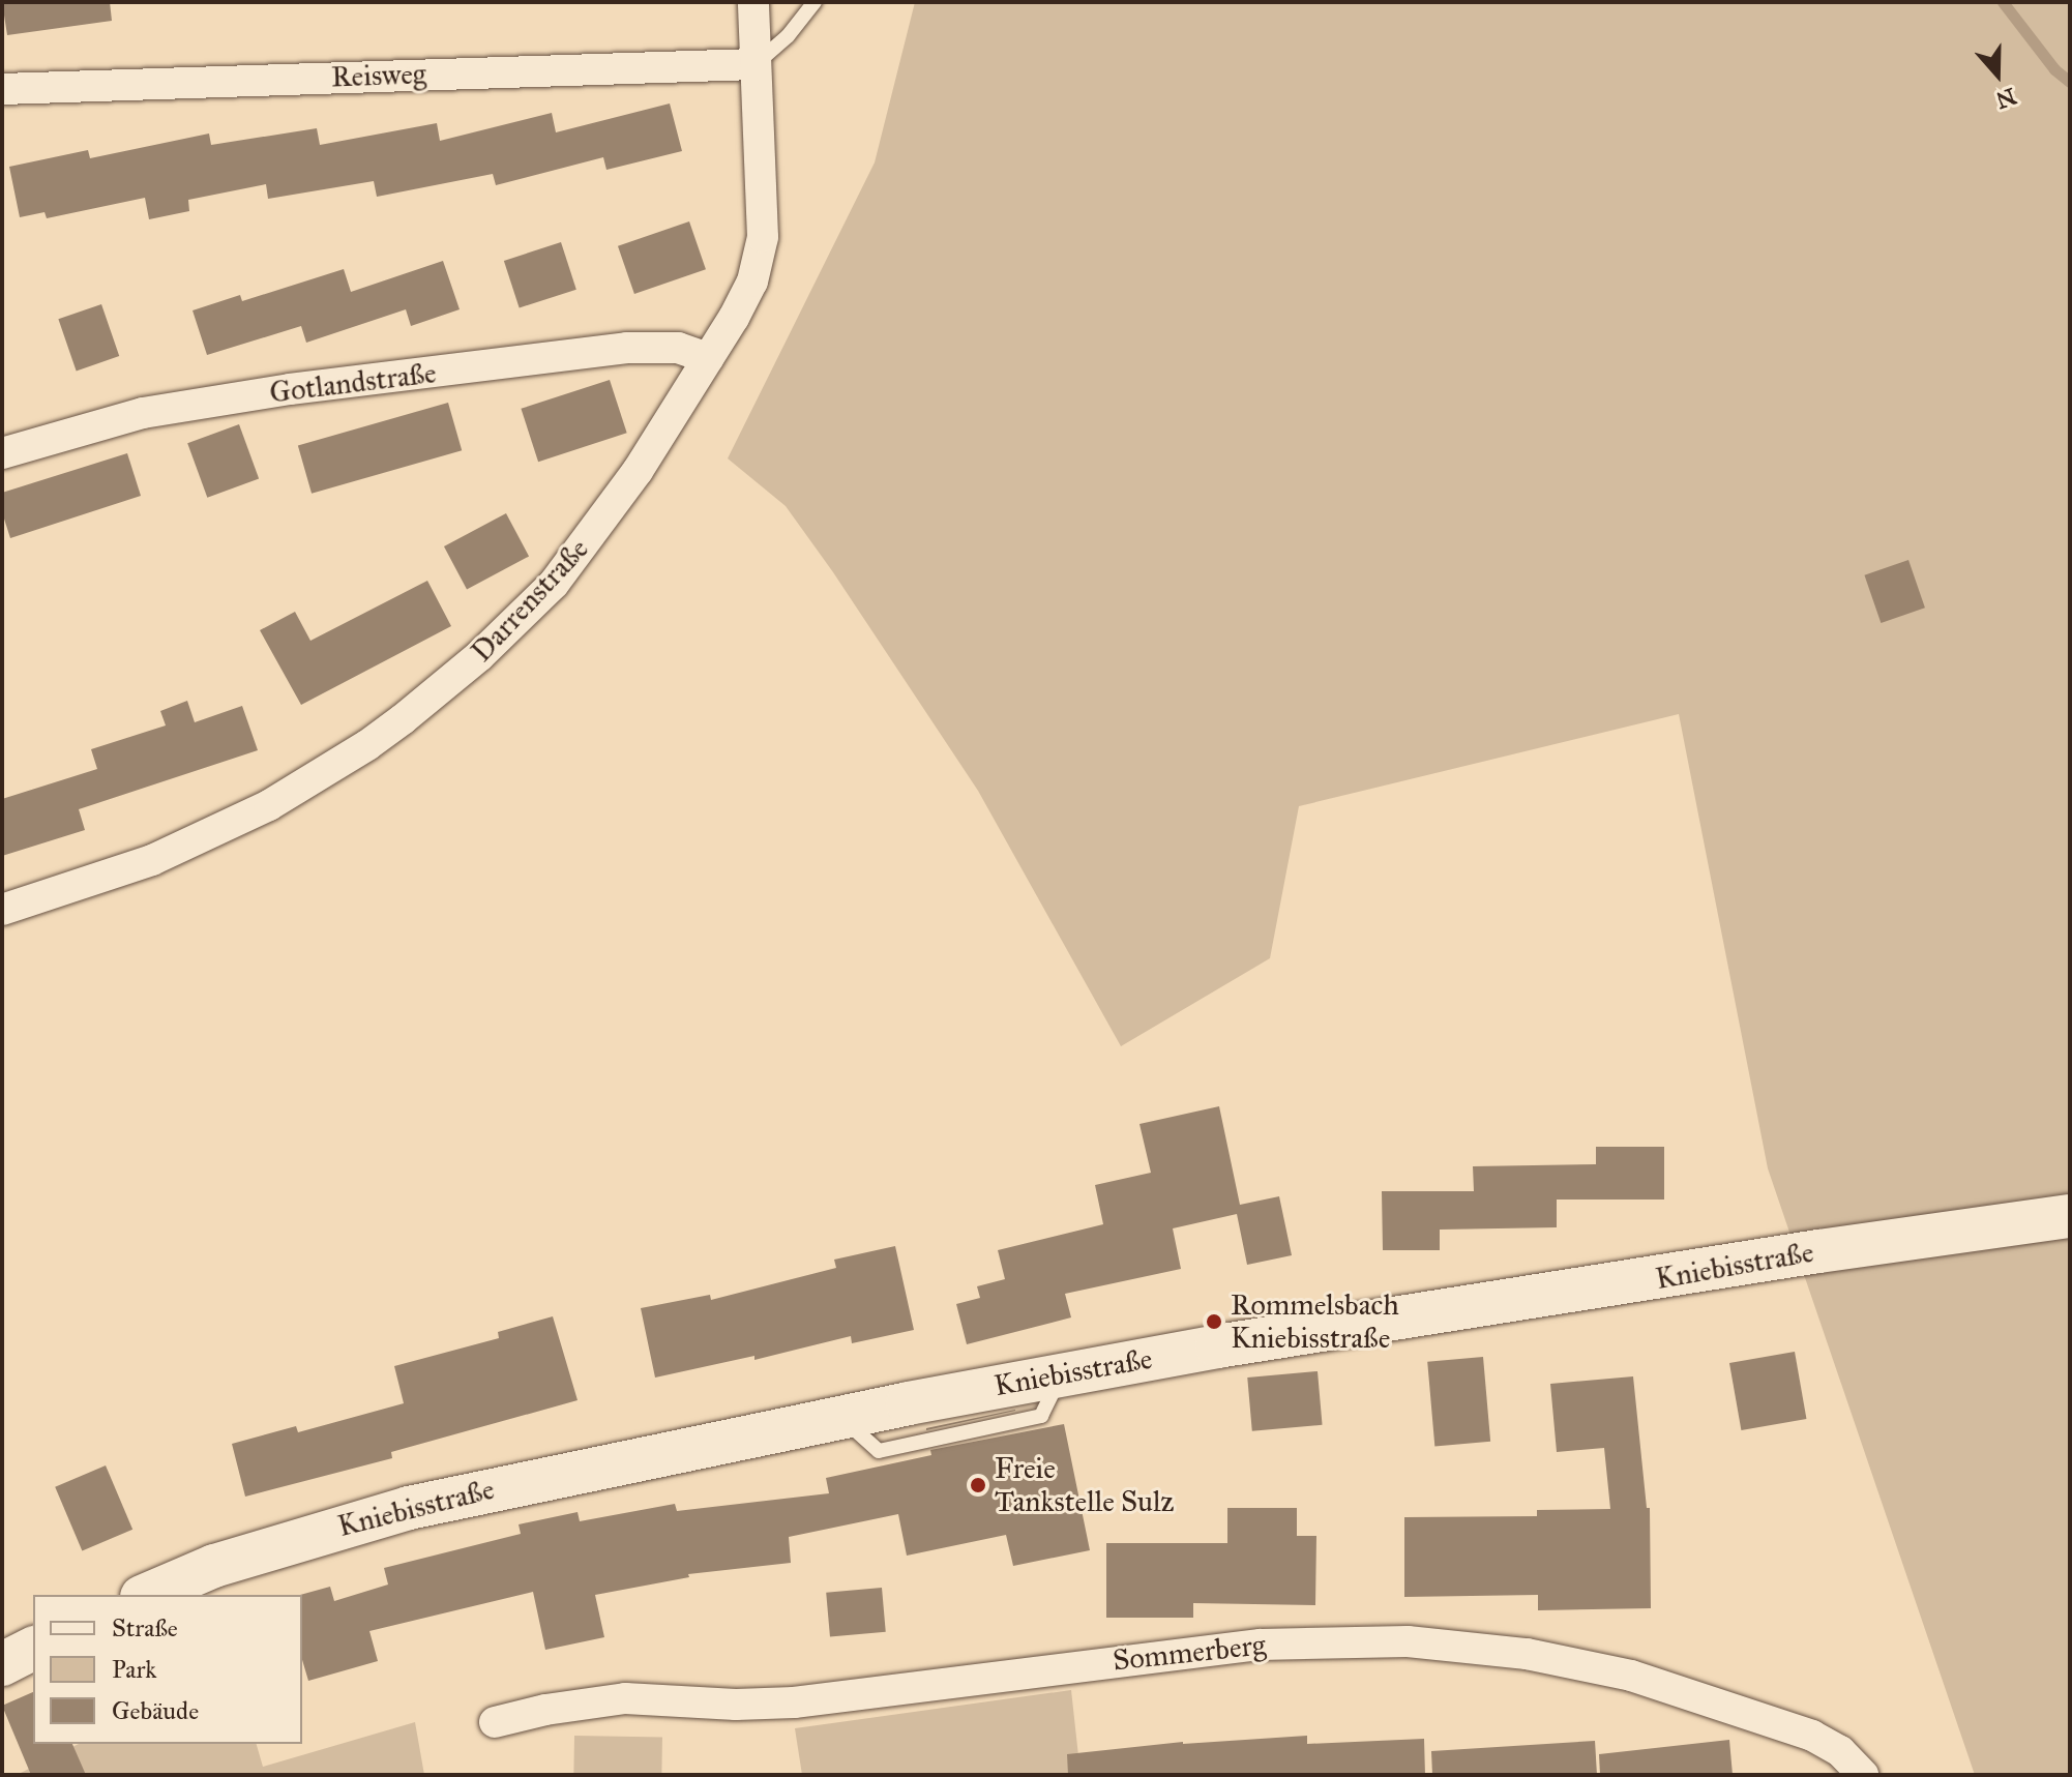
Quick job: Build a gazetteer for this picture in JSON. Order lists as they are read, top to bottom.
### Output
{
  "streets": {
    "street": [
      "Reisweg",
      "Gotlandstraße",
      "Darrenstraße",
      "Kniebisstraße",
      "Sommerberg"
    ]
  },
  "crossings": [
    ["Reisweg", "Darrenstraße"],
    ["Gotlandstraße", "Darrenstraße"]
  ],
  "places": ["Rommelsbach Kniebisstraße", "Freie Tankstelle Sulz"],
  "legend": ["Straße", "Park", "Gebäude"],
  "north": "bottom"
}
